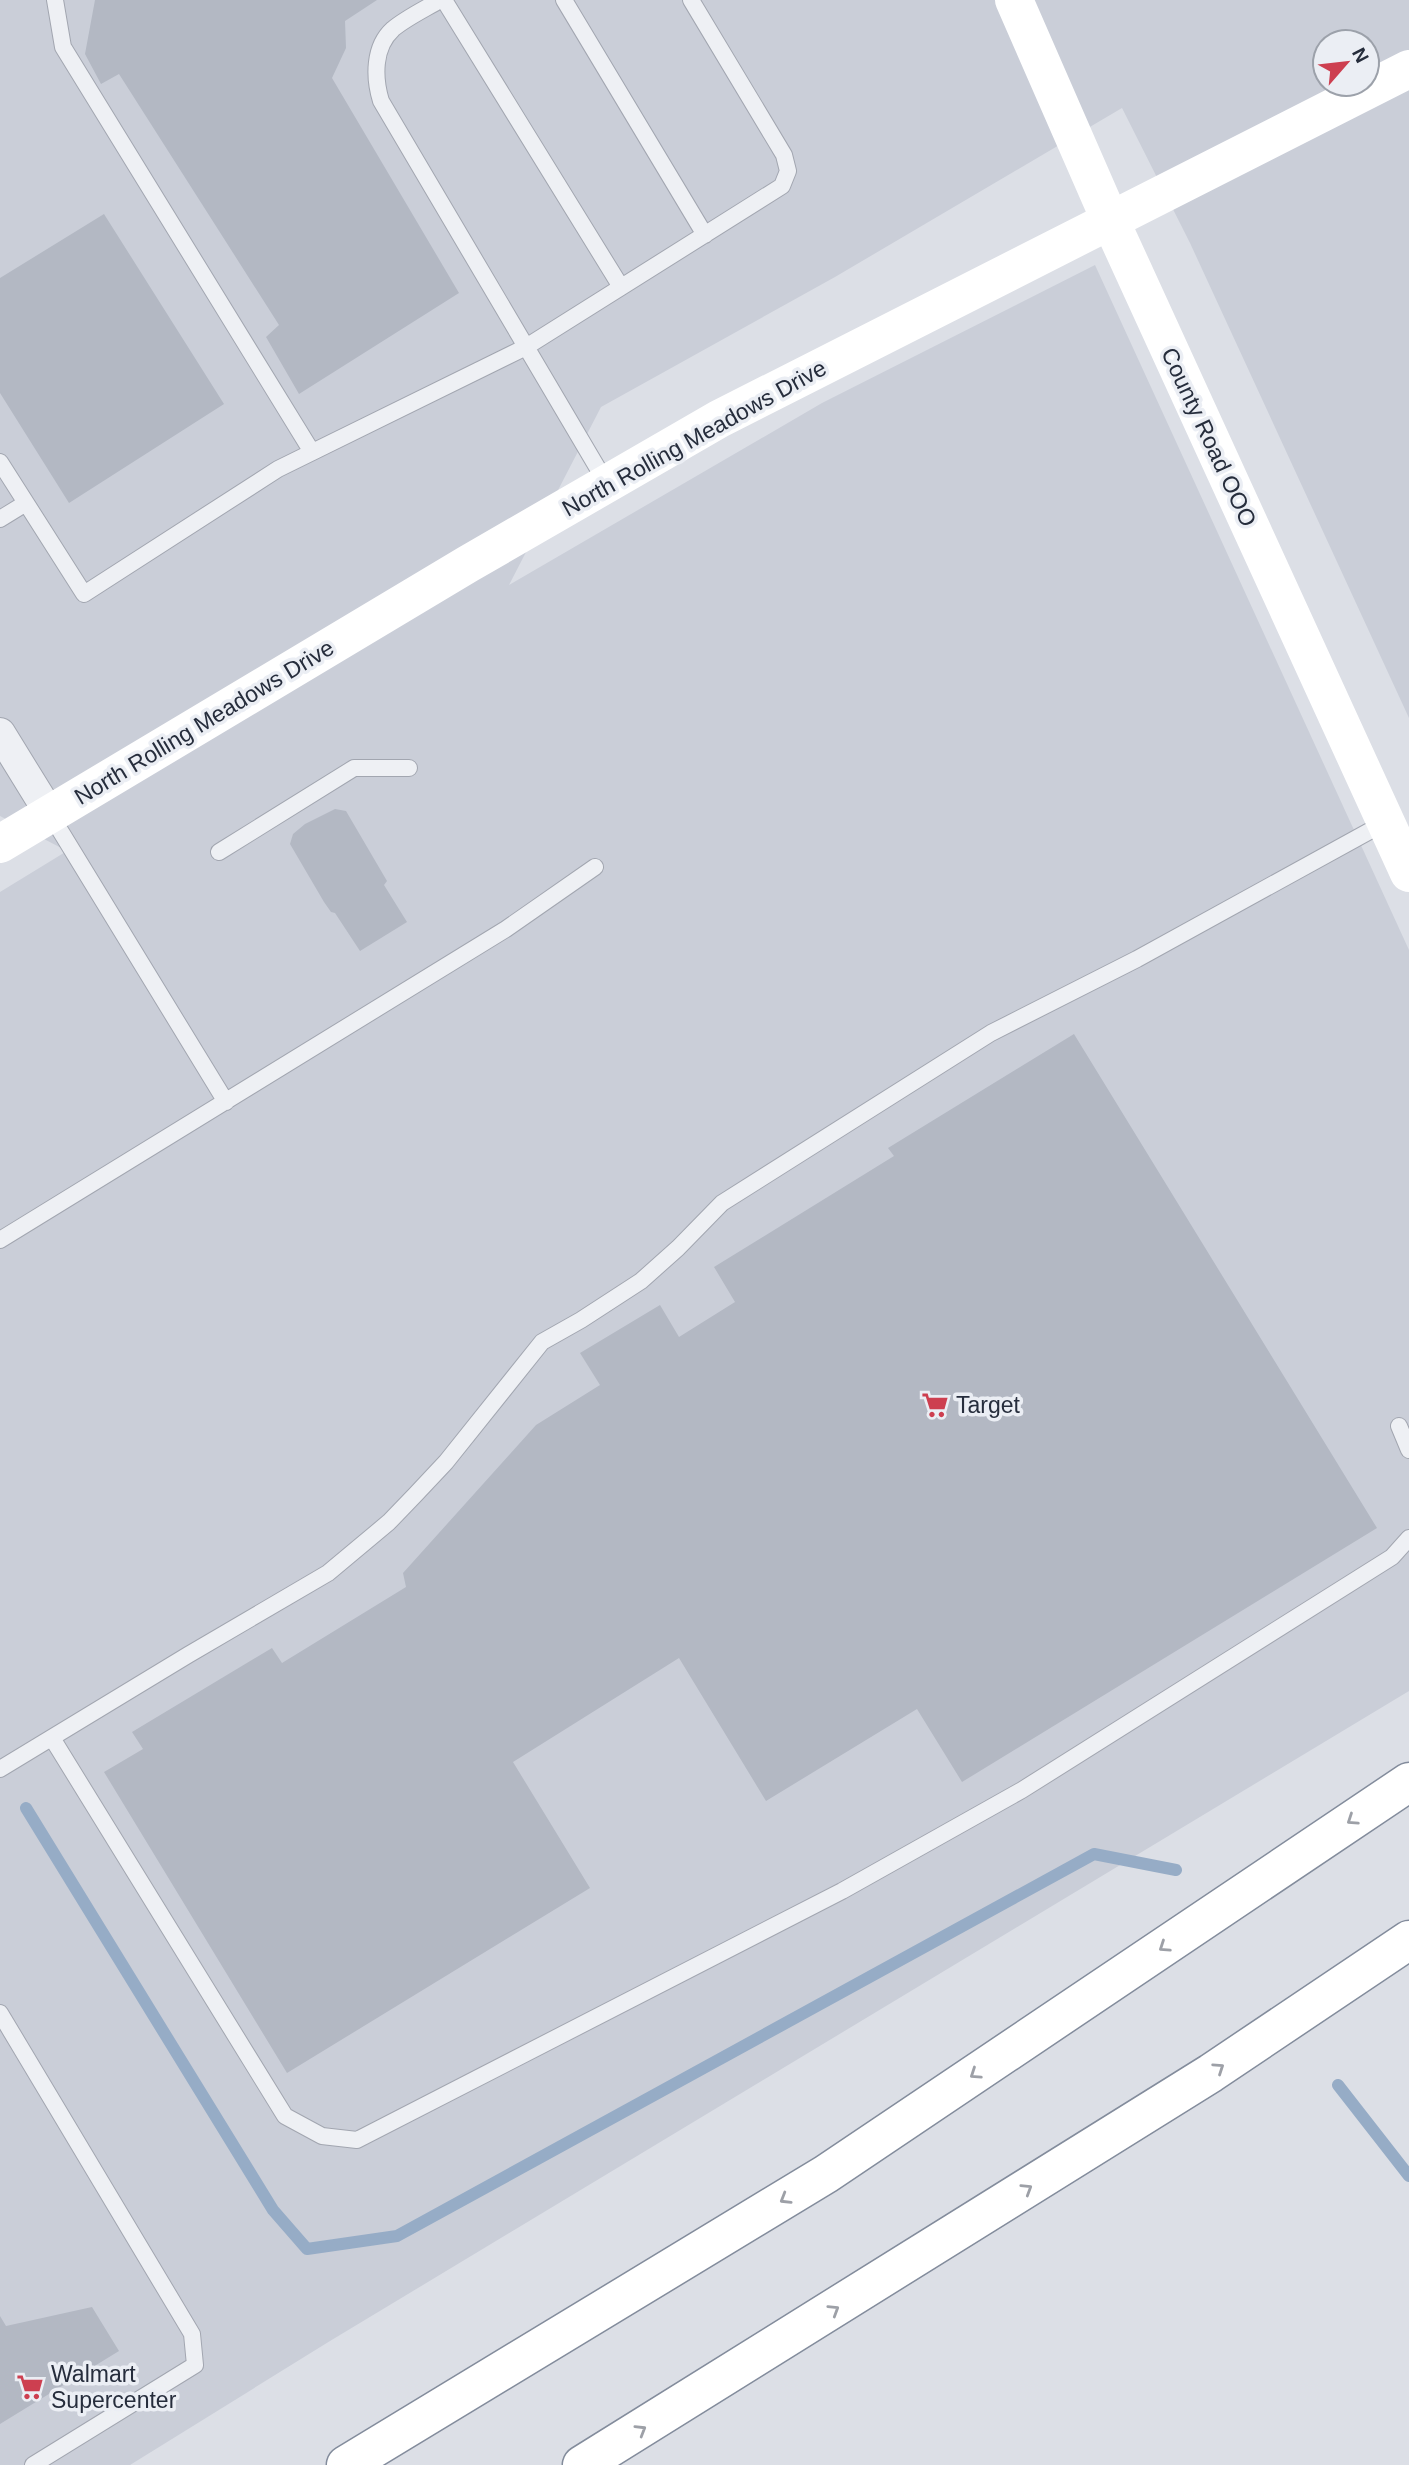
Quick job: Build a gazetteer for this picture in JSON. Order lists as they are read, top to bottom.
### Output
{
  "streets": {
    "main road": ["County Road OOO", "North Rolling Meadows Drive"]
  },
  "crossings": [
    ["County Road OOO", "North Rolling Meadows Drive"]
  ],
  "places": {
    "supermarket": ["Target", "Walmart Supercenter"]
  },
  "north": "top right"
}
